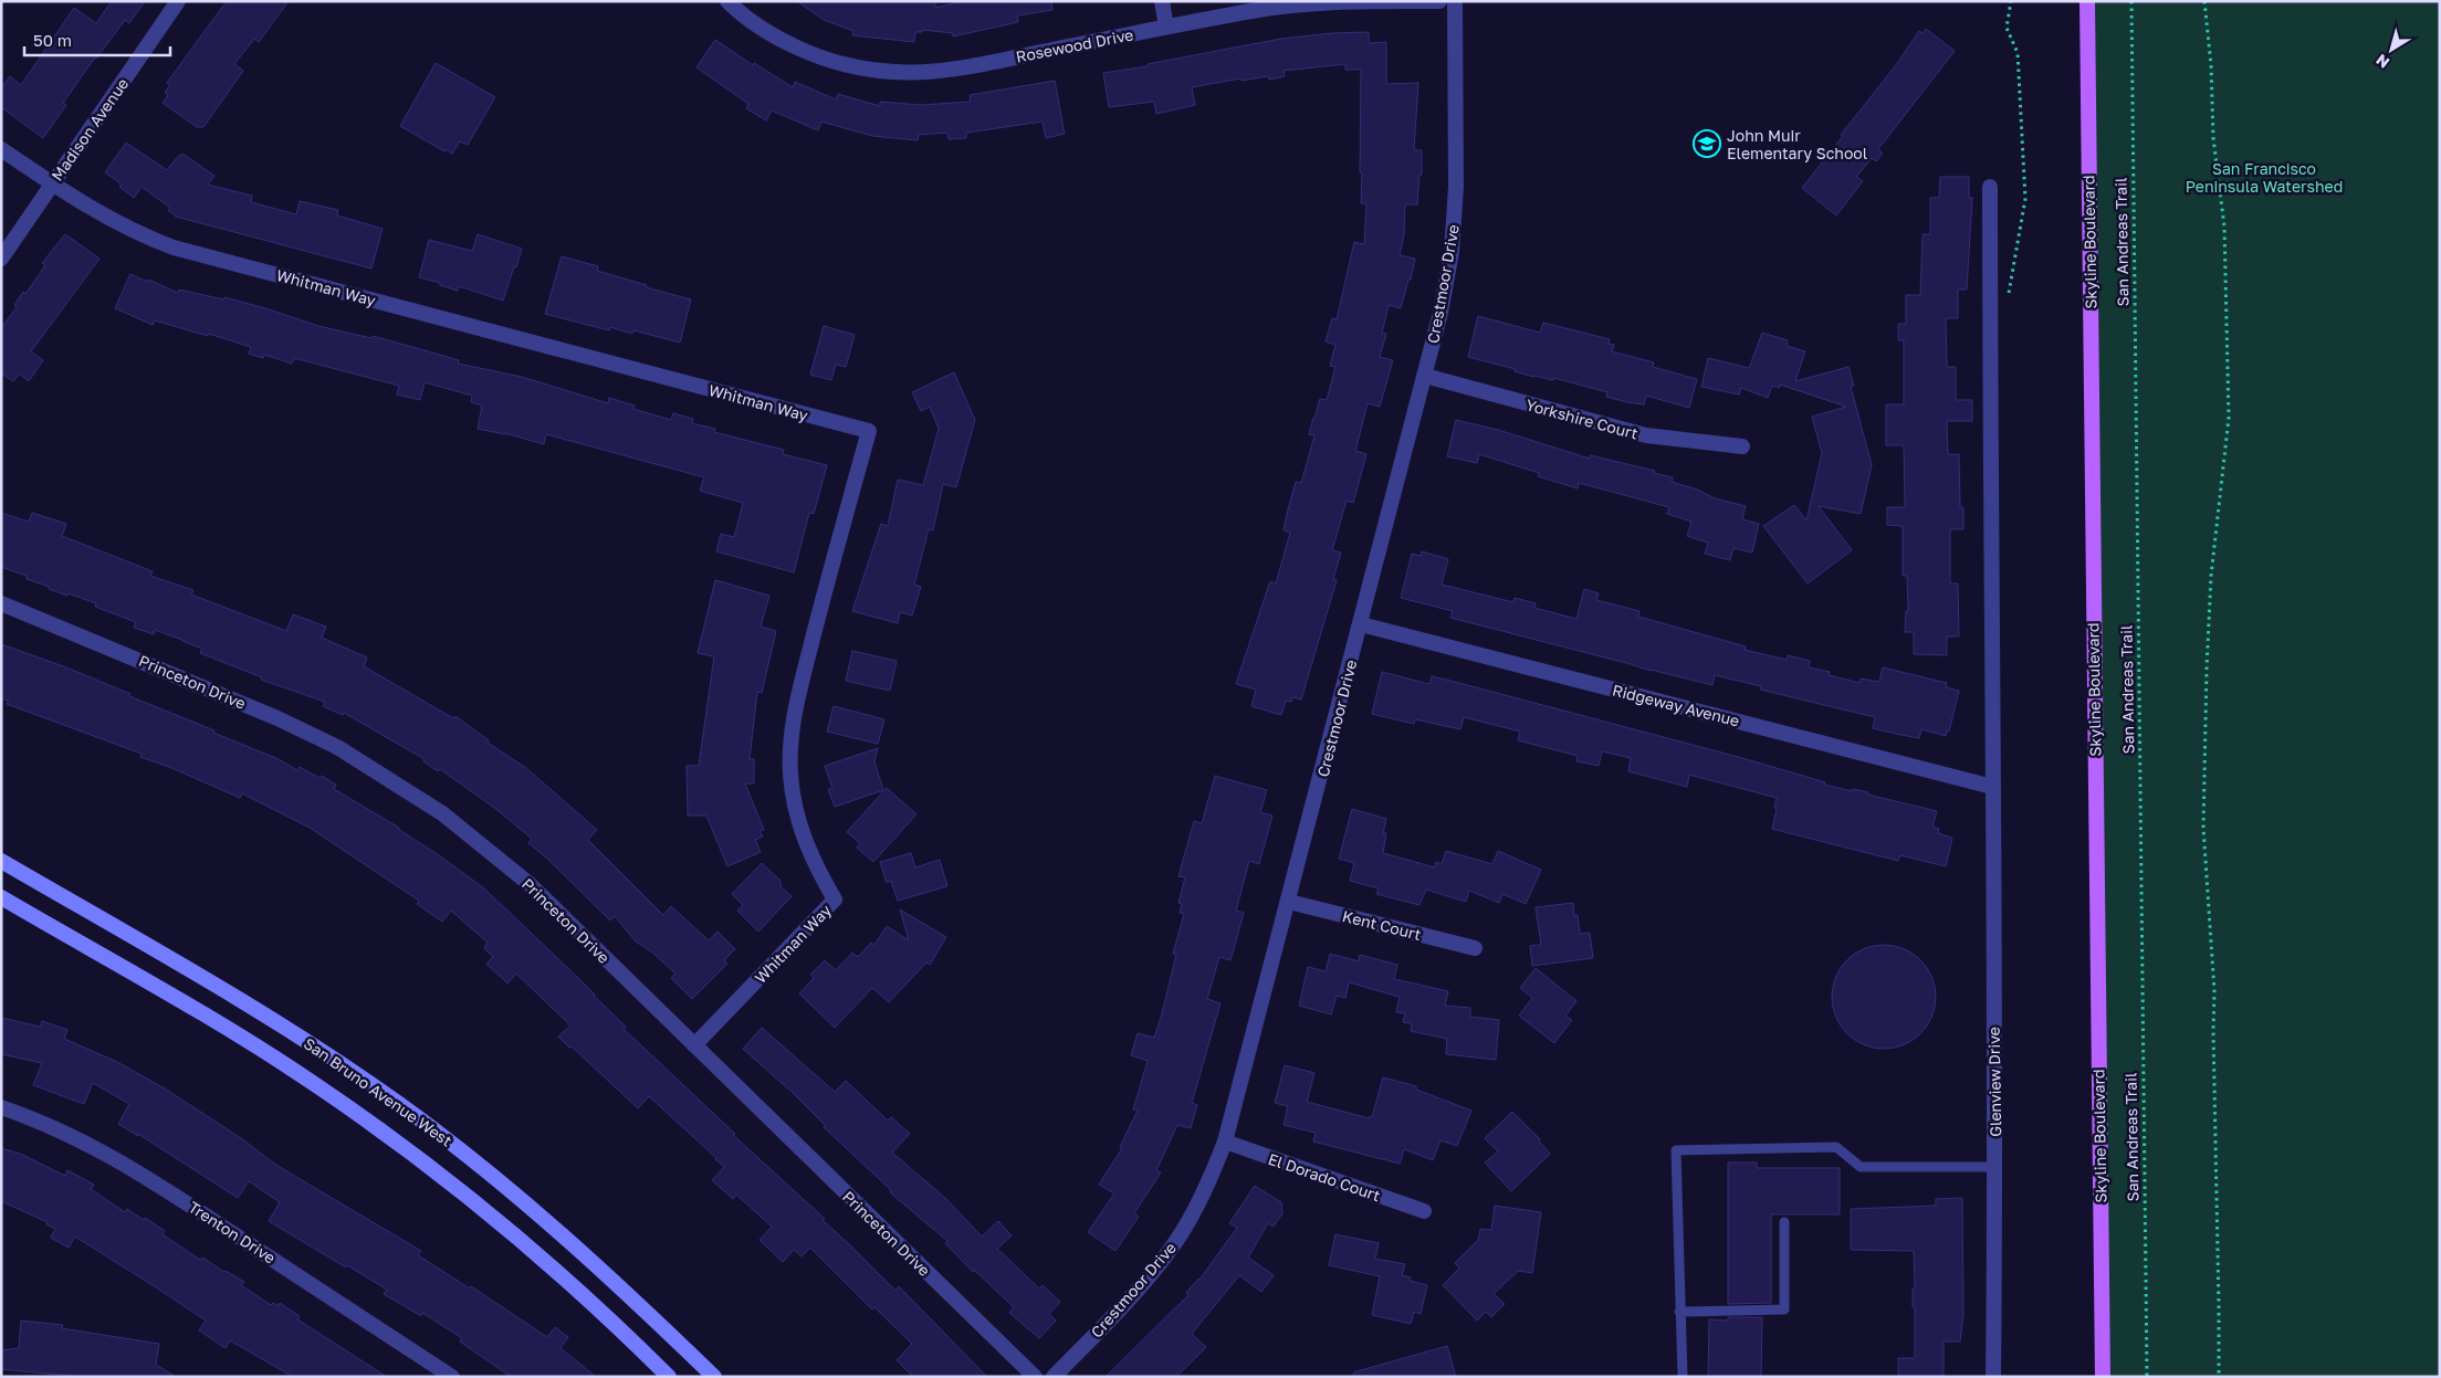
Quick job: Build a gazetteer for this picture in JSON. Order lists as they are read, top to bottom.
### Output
{
  "streets": {
    "main road": ["Skyline Boulevard", "San Bruno Avenue West"],
    "street": [
      "Rosewood Drive",
      "Madison Avenue",
      "Crestmoor Drive",
      "Whitman Way",
      "Yorkshire Court",
      "Princeton Drive",
      "Ridgeway Avenue",
      "Kent Court",
      "Glenview Drive",
      "El Dorado Court",
      "Trenton Drive"
    ],
    "path": ["San Andreas Trail"]
  },
  "crossings": [
    ["Madison Avenue", "Whitman Way"],
    ["Crestmoor Drive", "Yorkshire Court"],
    ["Crestmoor Drive", "Ridgeway Avenue"],
    ["Crestmoor Drive", "Kent Court"],
    ["Crestmoor Drive", "El Dorado Court"],
    ["Whitman Way", "Princeton Drive"],
    ["Ridgeway Avenue", "Glenview Drive"]
  ],
  "parks": ["San Francisco Peninsula Watershed"],
  "places": {
    "school or university": ["John Muir Elementary School"]
  },
  "scale_bar": "50 m",
  "north": "bottom left"
}
